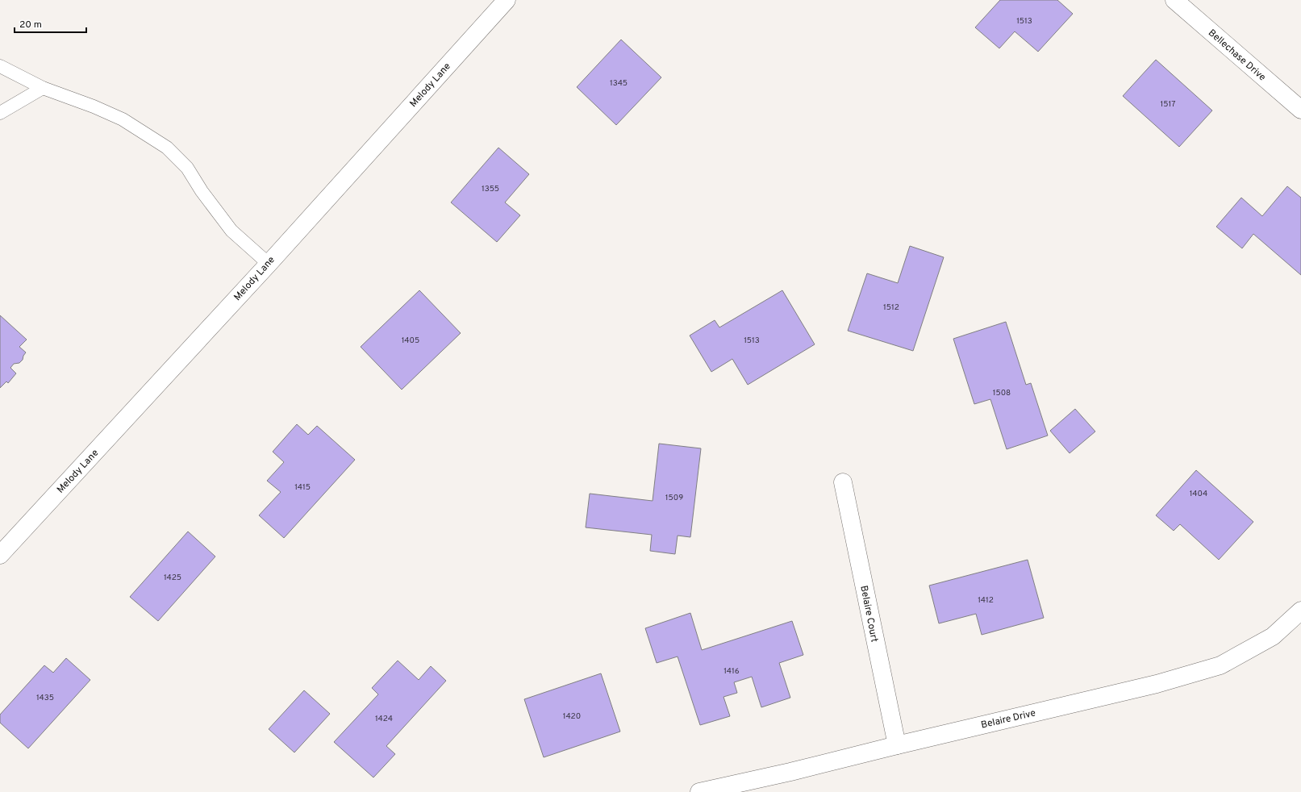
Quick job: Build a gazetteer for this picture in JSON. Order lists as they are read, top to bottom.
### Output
{
  "streets": {
    "street": [
      "Bellechase Drive",
      "Melody Lane",
      "Belaire Court",
      "Belaire Drive"
    ]
  },
  "crossings": [
    ["Belaire Court", "Belaire Drive"]
  ],
  "house_numbers": [
    "1513",
    "1345",
    "1517",
    "1355",
    "1512",
    "1405",
    "1513",
    "1508",
    "1415",
    "1404",
    "1509",
    "1425",
    "1412",
    "1416",
    "1435",
    "1420",
    "1424"
  ],
  "scale_bar": "20 m"
}
